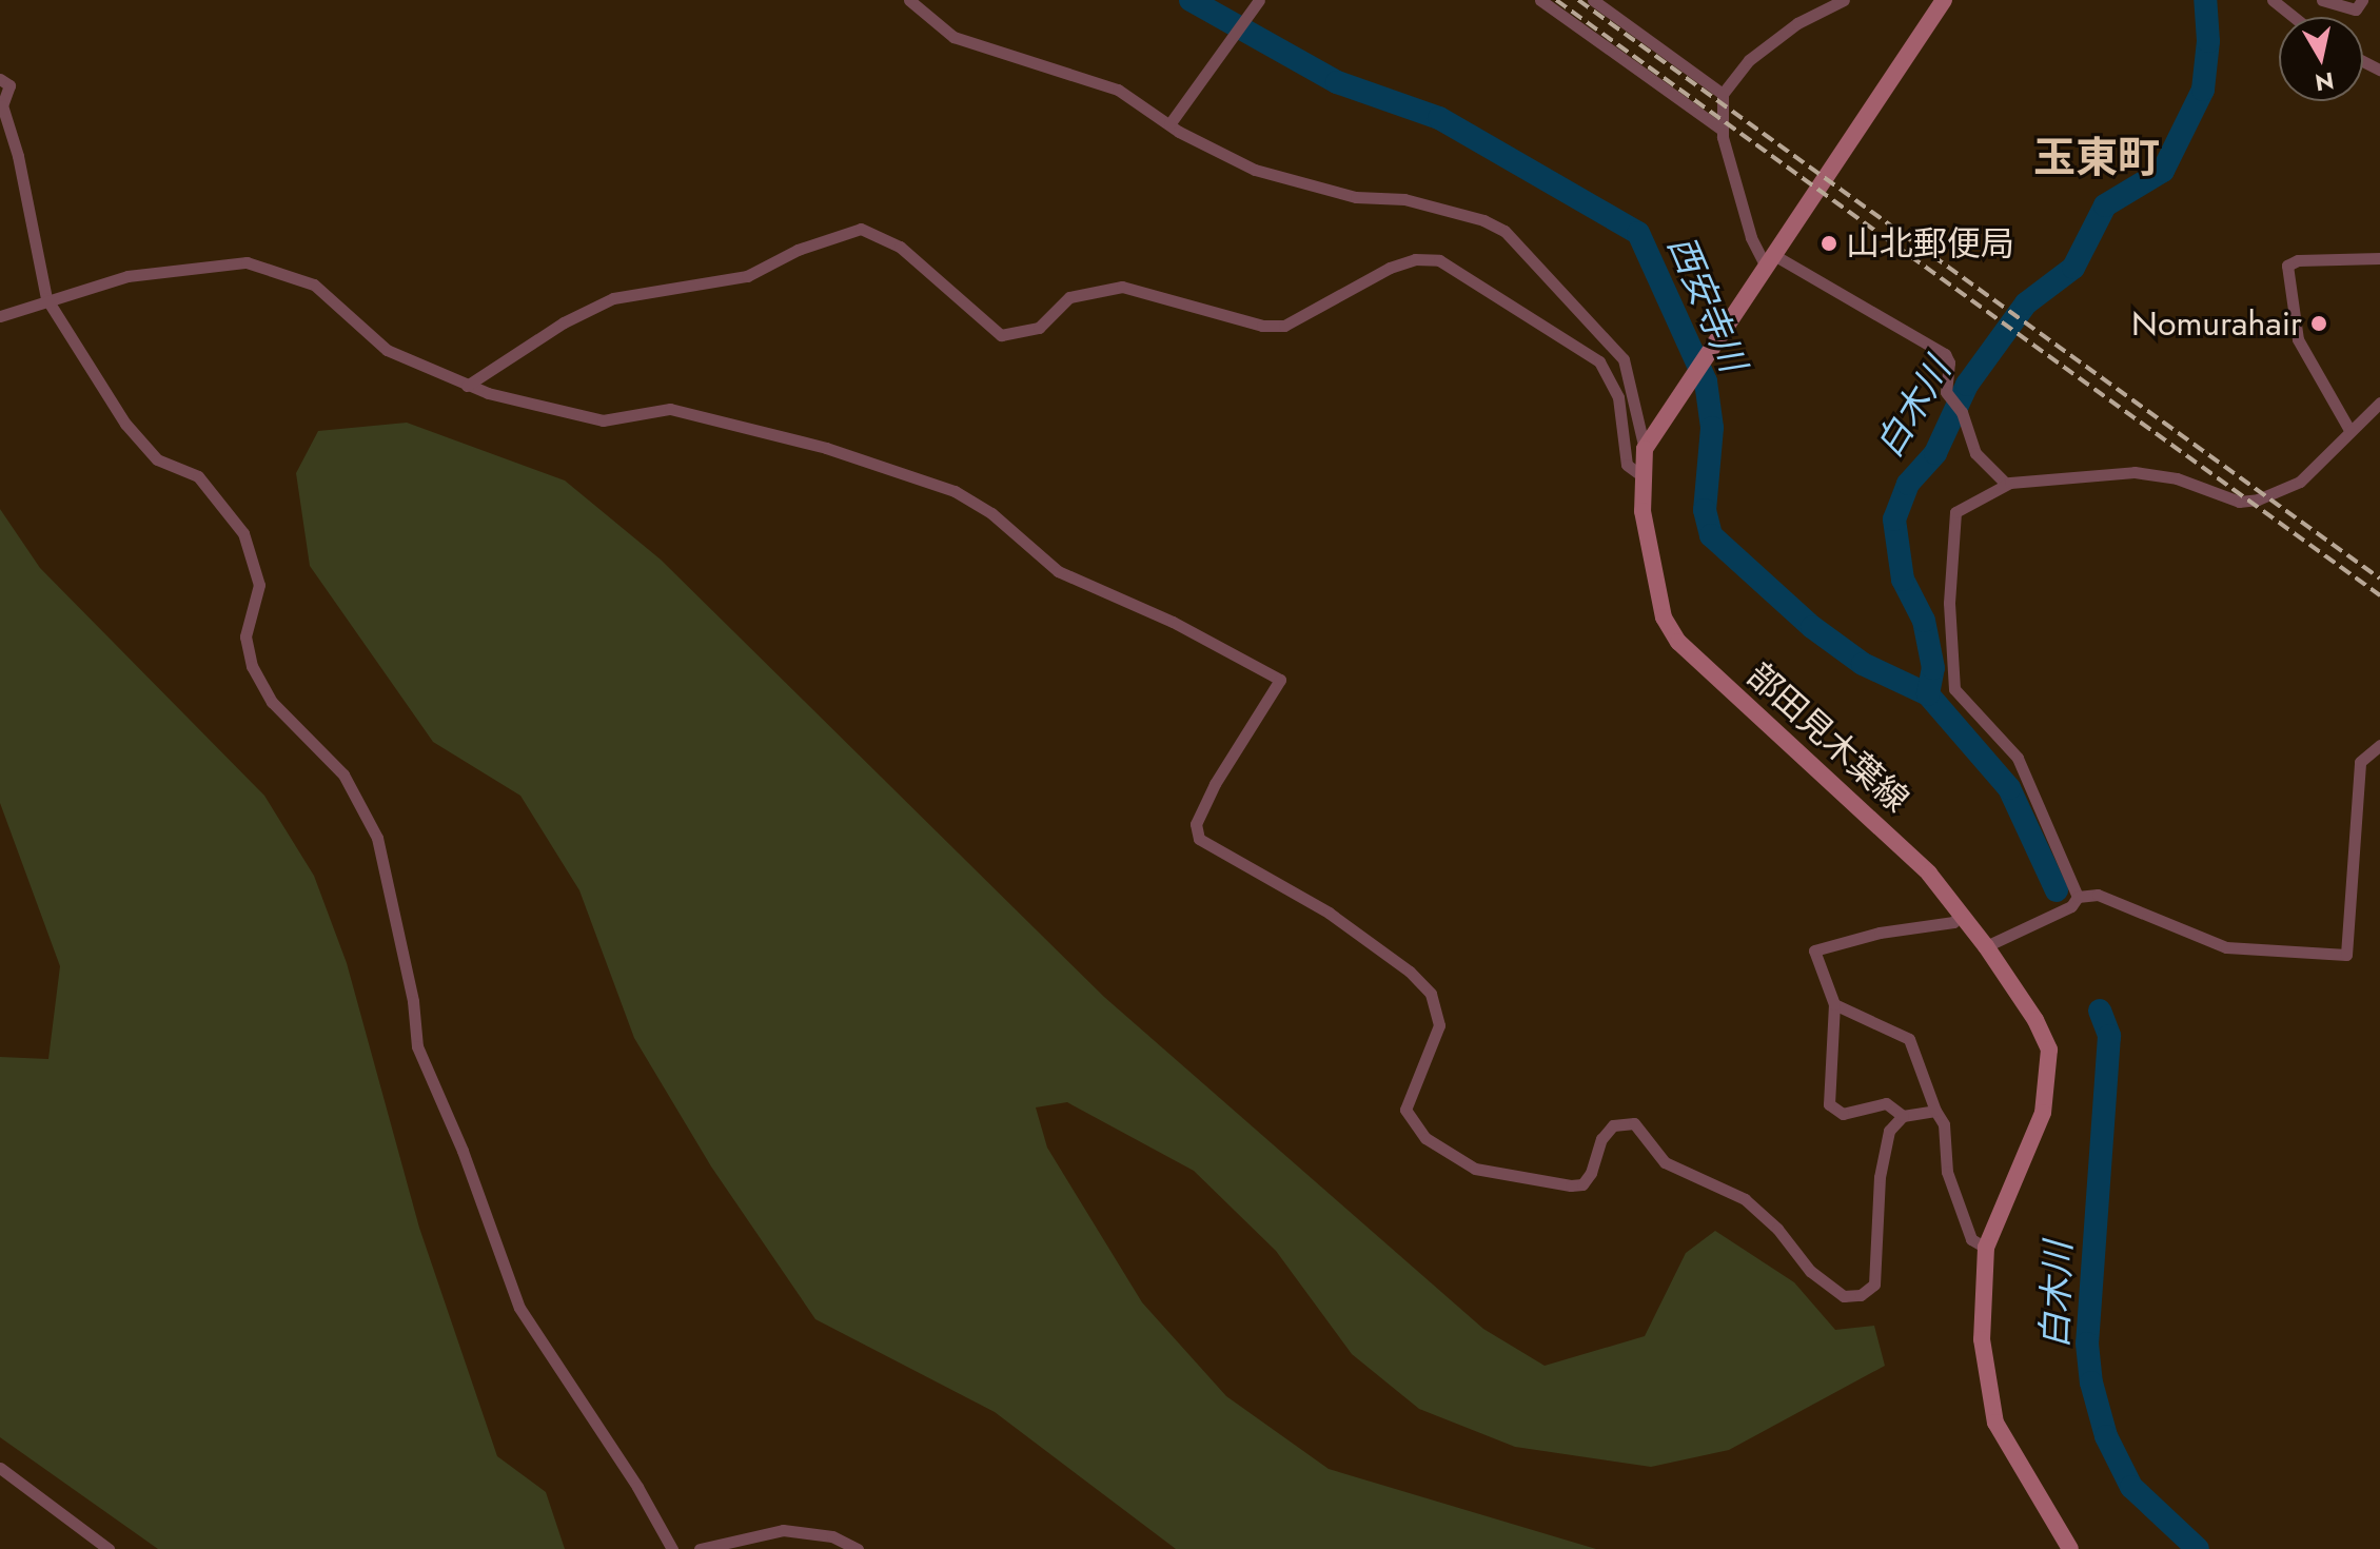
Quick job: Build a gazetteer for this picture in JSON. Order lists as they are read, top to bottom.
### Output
{
  "streets": {
    "main road": ["部田見木葉線"]
  },
  "districts": ["玉東町"],
  "water": ["西安寺川", "白木川"],
  "places": ["山北郵便局", "Nomurahair"],
  "north": "bottom"
}
